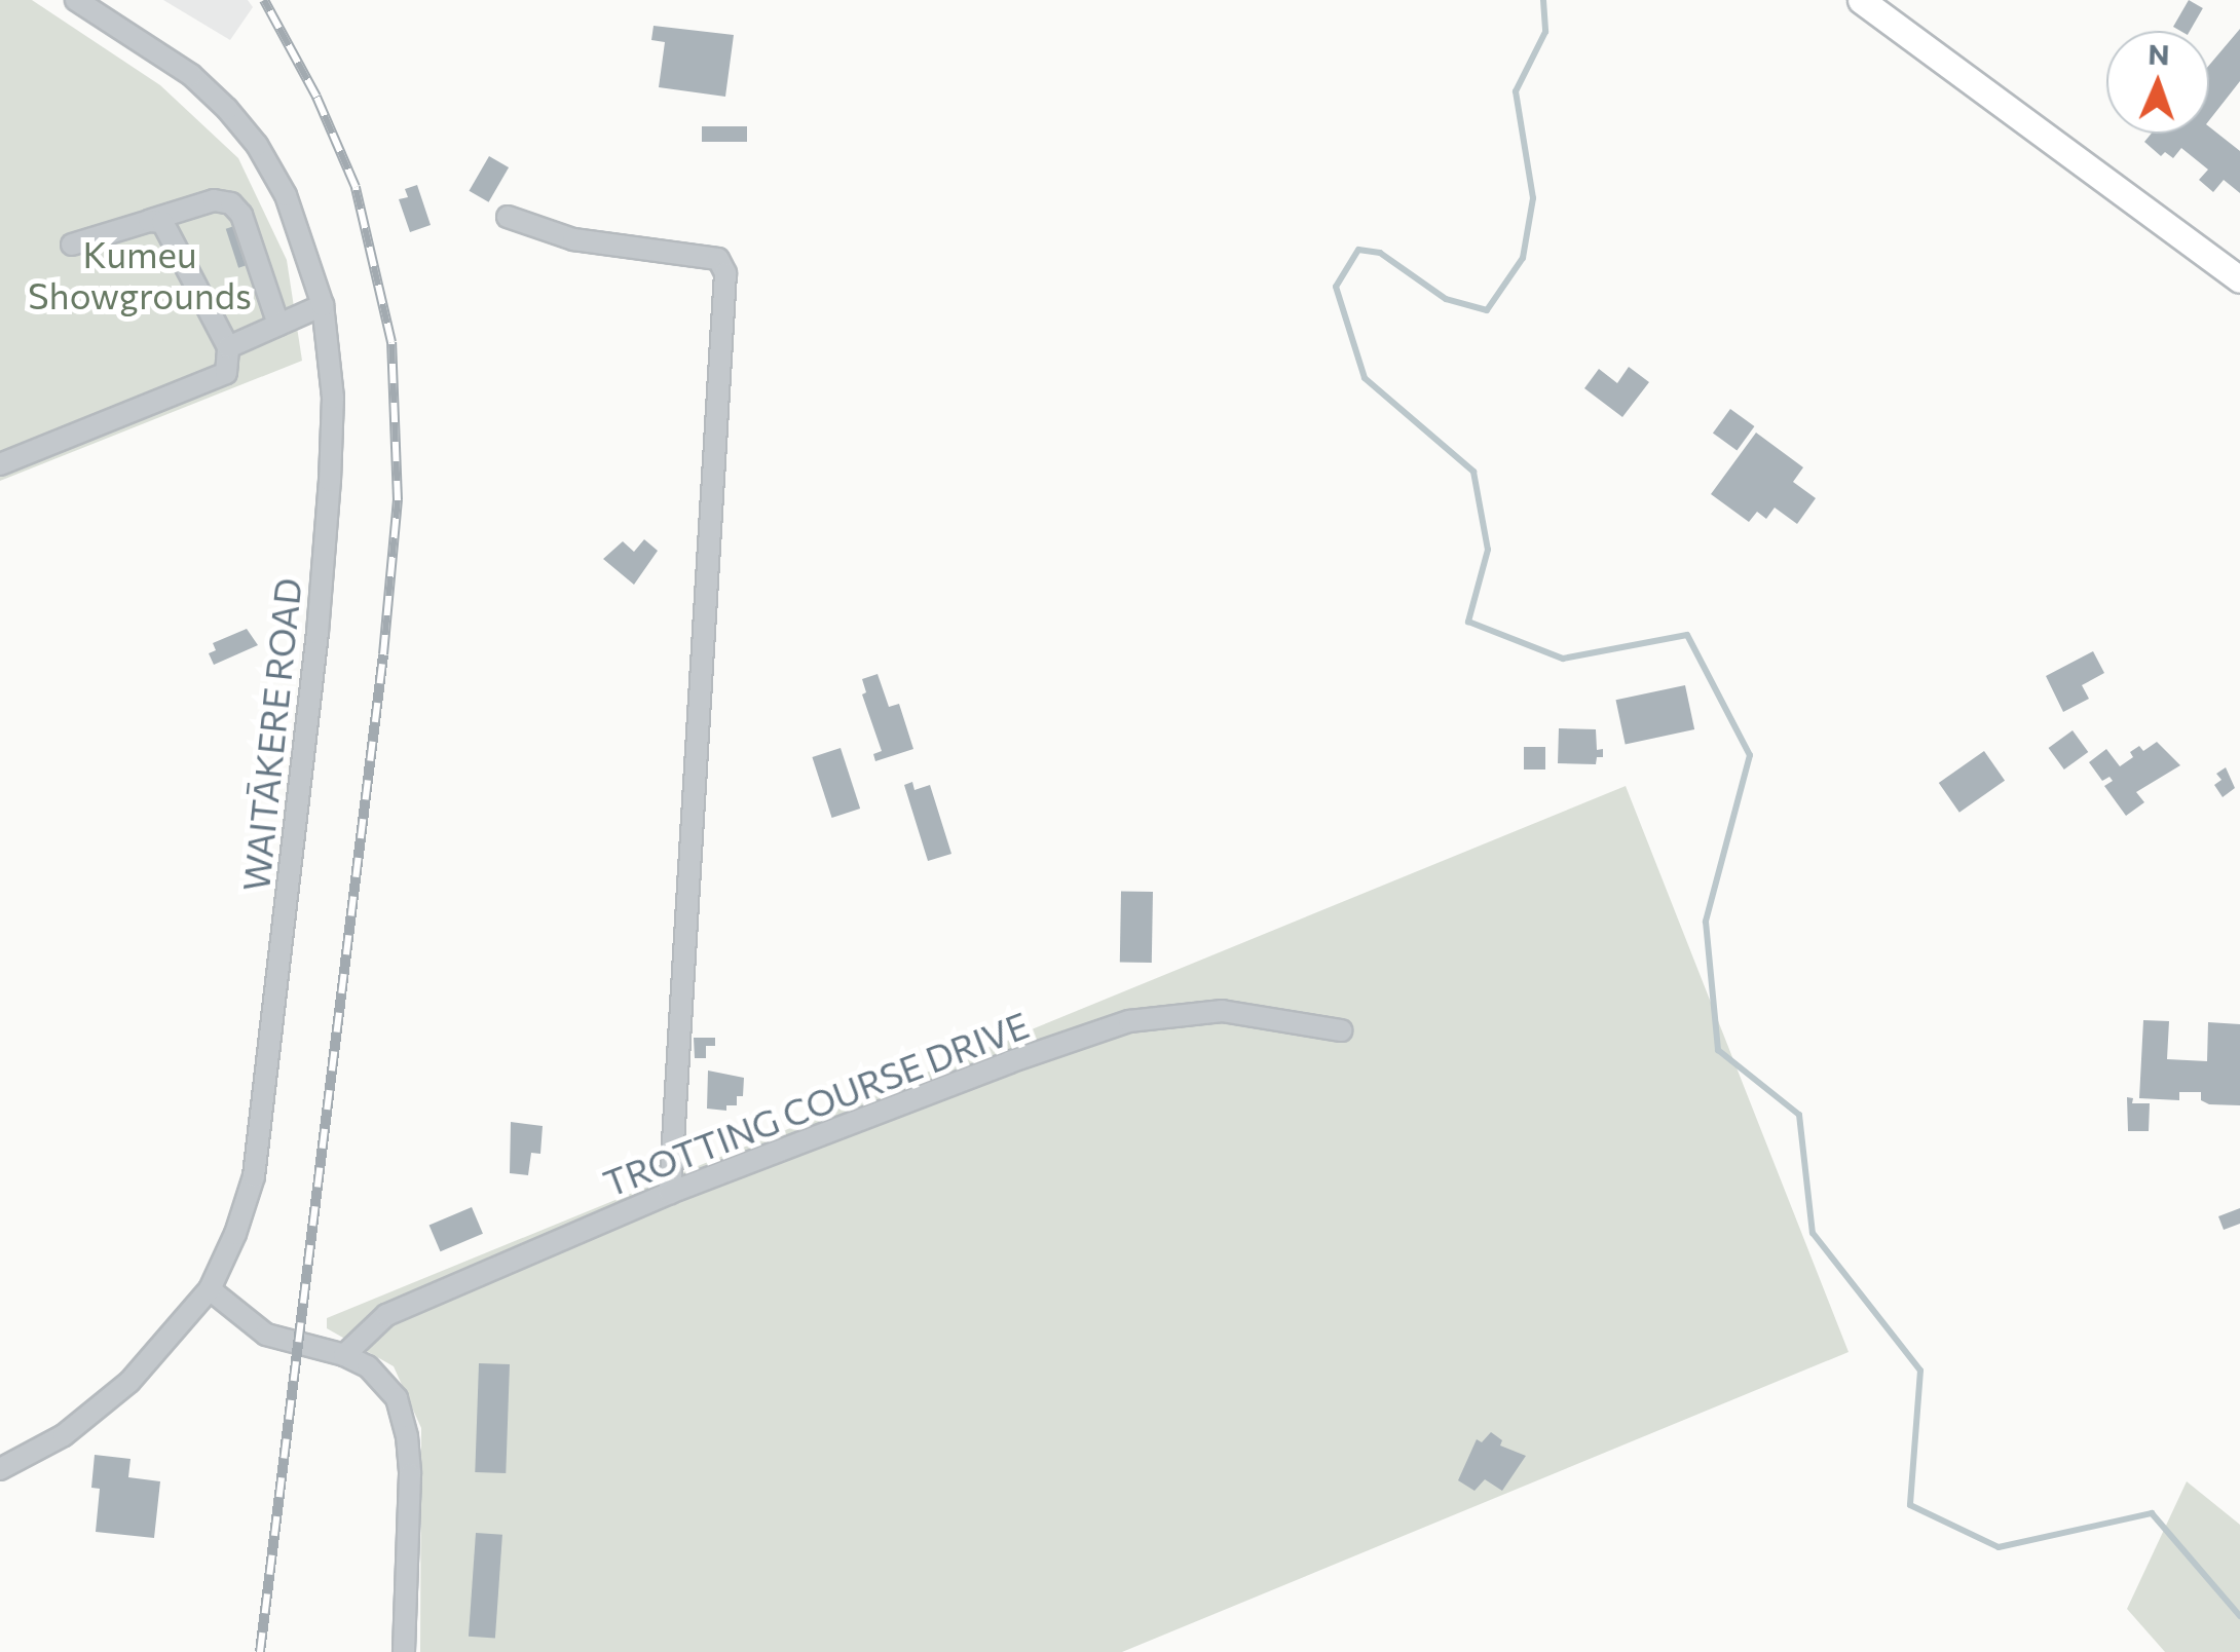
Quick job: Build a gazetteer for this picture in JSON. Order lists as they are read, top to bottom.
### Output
{
  "streets": {
    "street": ["WAITĀKERE ROAD", "TROTTING COURSE DRIVE"]
  },
  "parks": ["Kumeu Showgrounds"],
  "north": "top"
}
